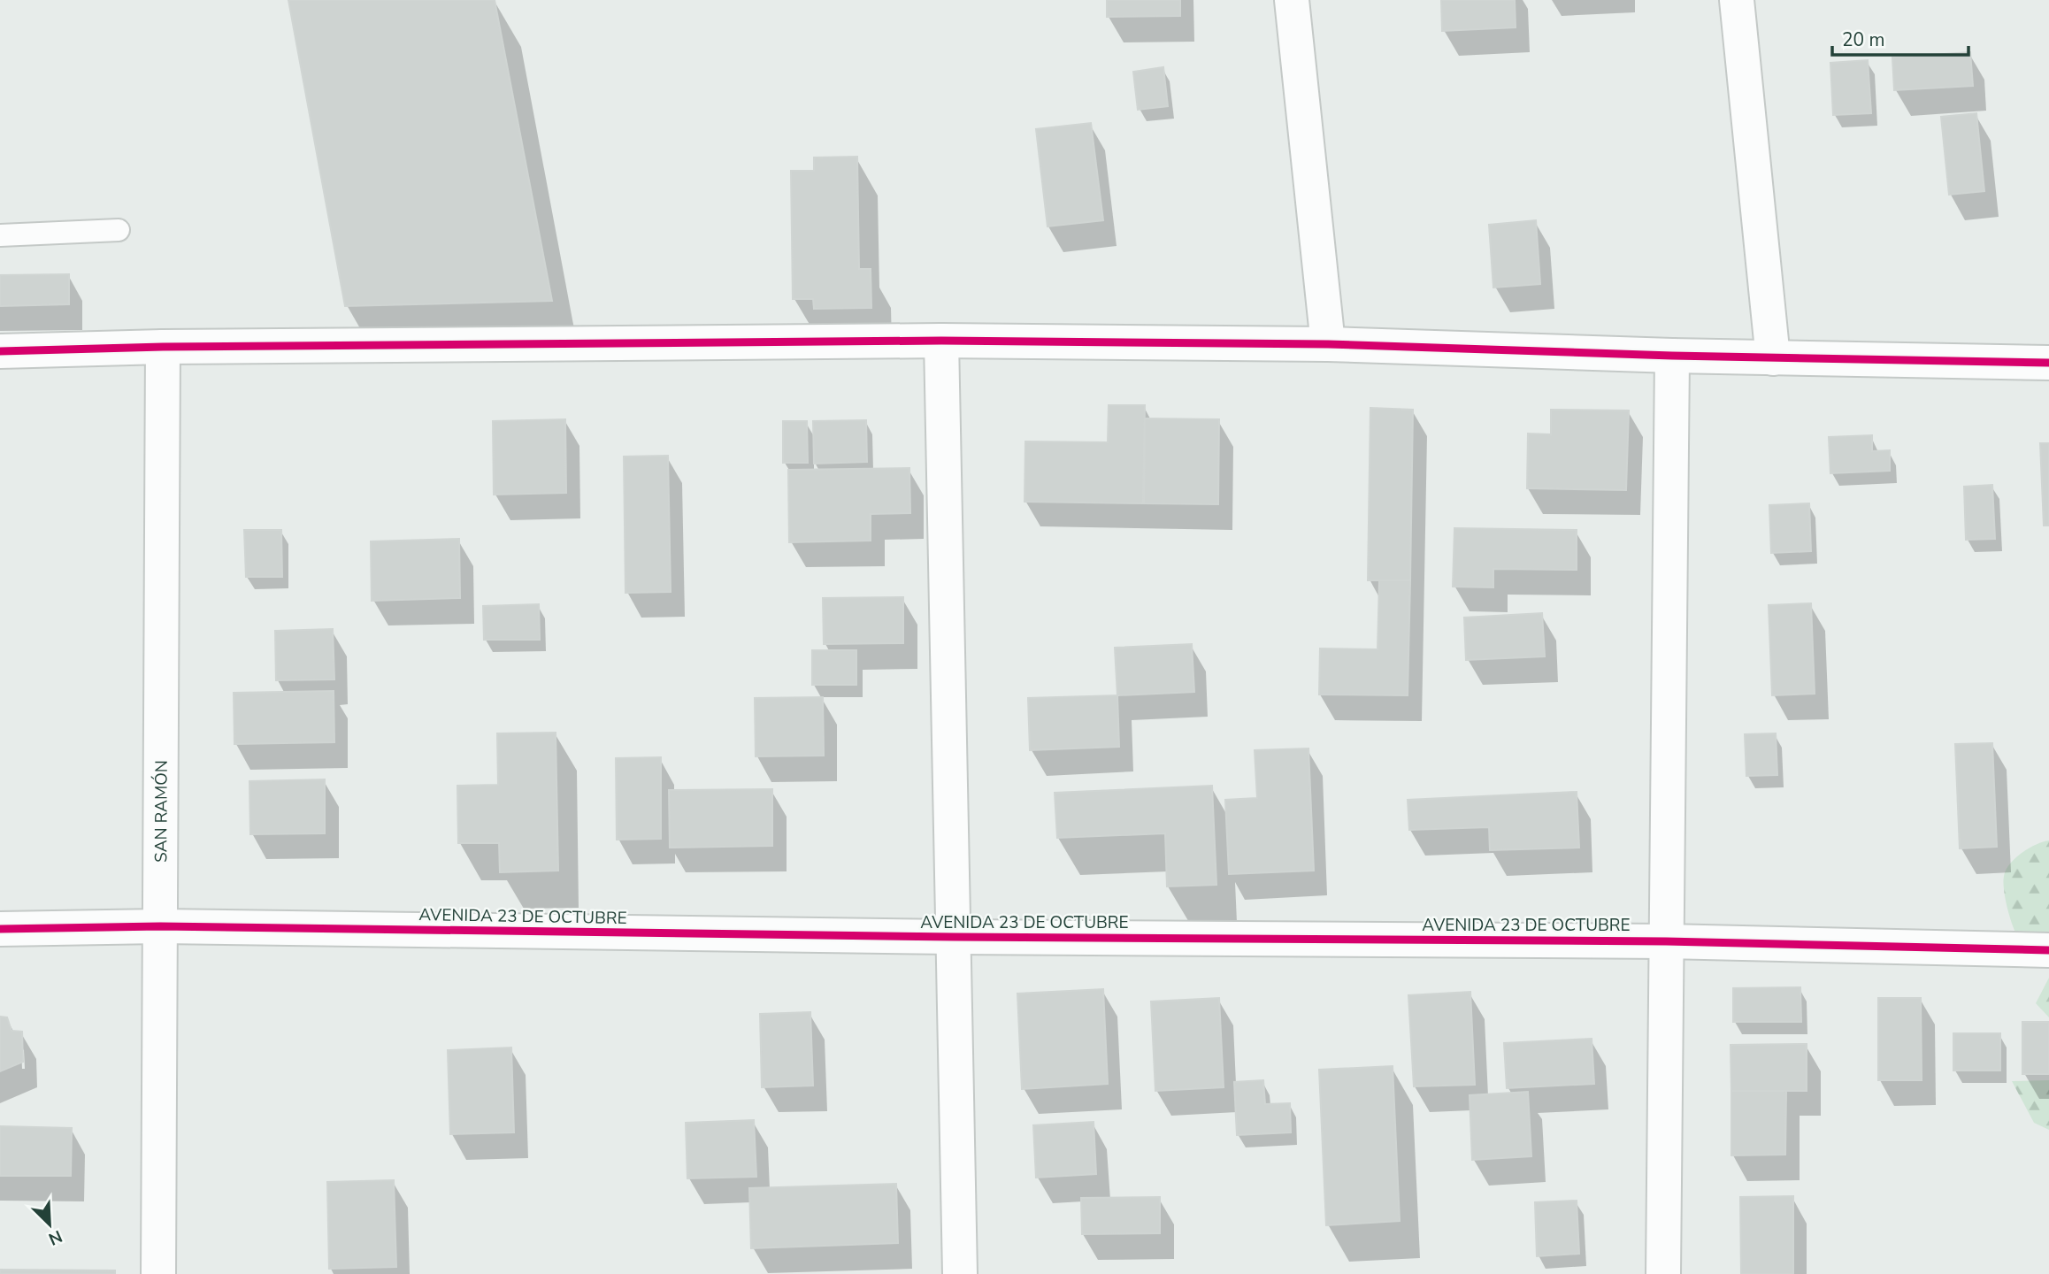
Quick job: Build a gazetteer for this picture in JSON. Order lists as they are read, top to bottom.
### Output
{
  "streets": {
    "street": ["SAN RAMÓN", "AVENIDA 23 DE OCTUBRE"]
  },
  "crossings": [
    ["SAN RAMÓN", "AVENIDA 23 DE OCTUBRE"]
  ],
  "scale_bar": "20 m",
  "north": "bottom right"
}
